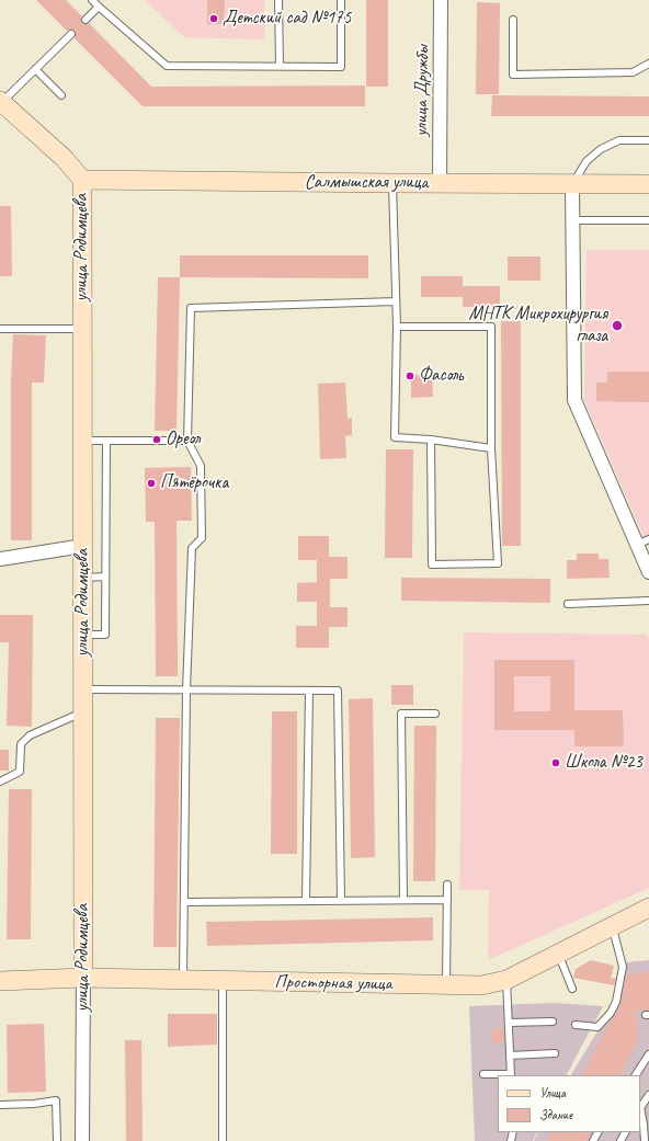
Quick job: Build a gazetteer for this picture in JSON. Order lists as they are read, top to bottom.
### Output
{
  "streets": {
    "street": [
      "улица Дружбы",
      "Салмышская улица",
      "улица Родимцева",
      "Просторная улица"
    ]
  },
  "crossings": [
    ["улица Дружбы", "Салмышская улица"],
    ["Салмышская улица", "улица Родимцева"],
    ["улица Родимцева", "Просторная улица"]
  ],
  "places": [
    "Детский сад №175",
    "МНТК Микрохирургия глаза",
    "Фасоль",
    "Ореол",
    "Пятёрочка",
    "Школа №23"
  ],
  "legend": ["Улица", "Здание"]
}
